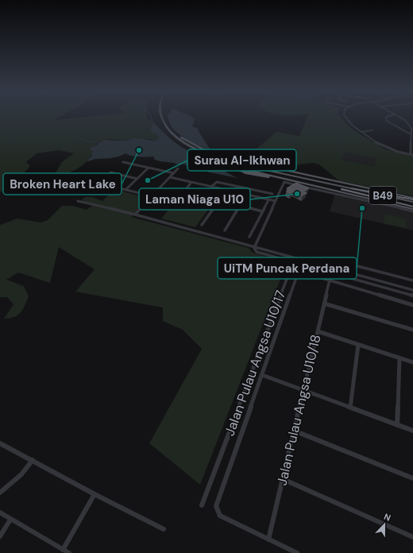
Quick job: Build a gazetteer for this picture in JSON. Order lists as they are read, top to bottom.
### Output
{
  "streets": {
    "main road": ["B49"],
    "street": ["Jalan Pulau Angsa U10/17", "Jalan Pulau Angsa U10/18"]
  },
  "places": [
    "Broken Heart Lake",
    "Surau Al-Ikhwan",
    "Laman Niaga U10",
    "UiTM Puncak Perdana"
  ],
  "north": "top"
}
